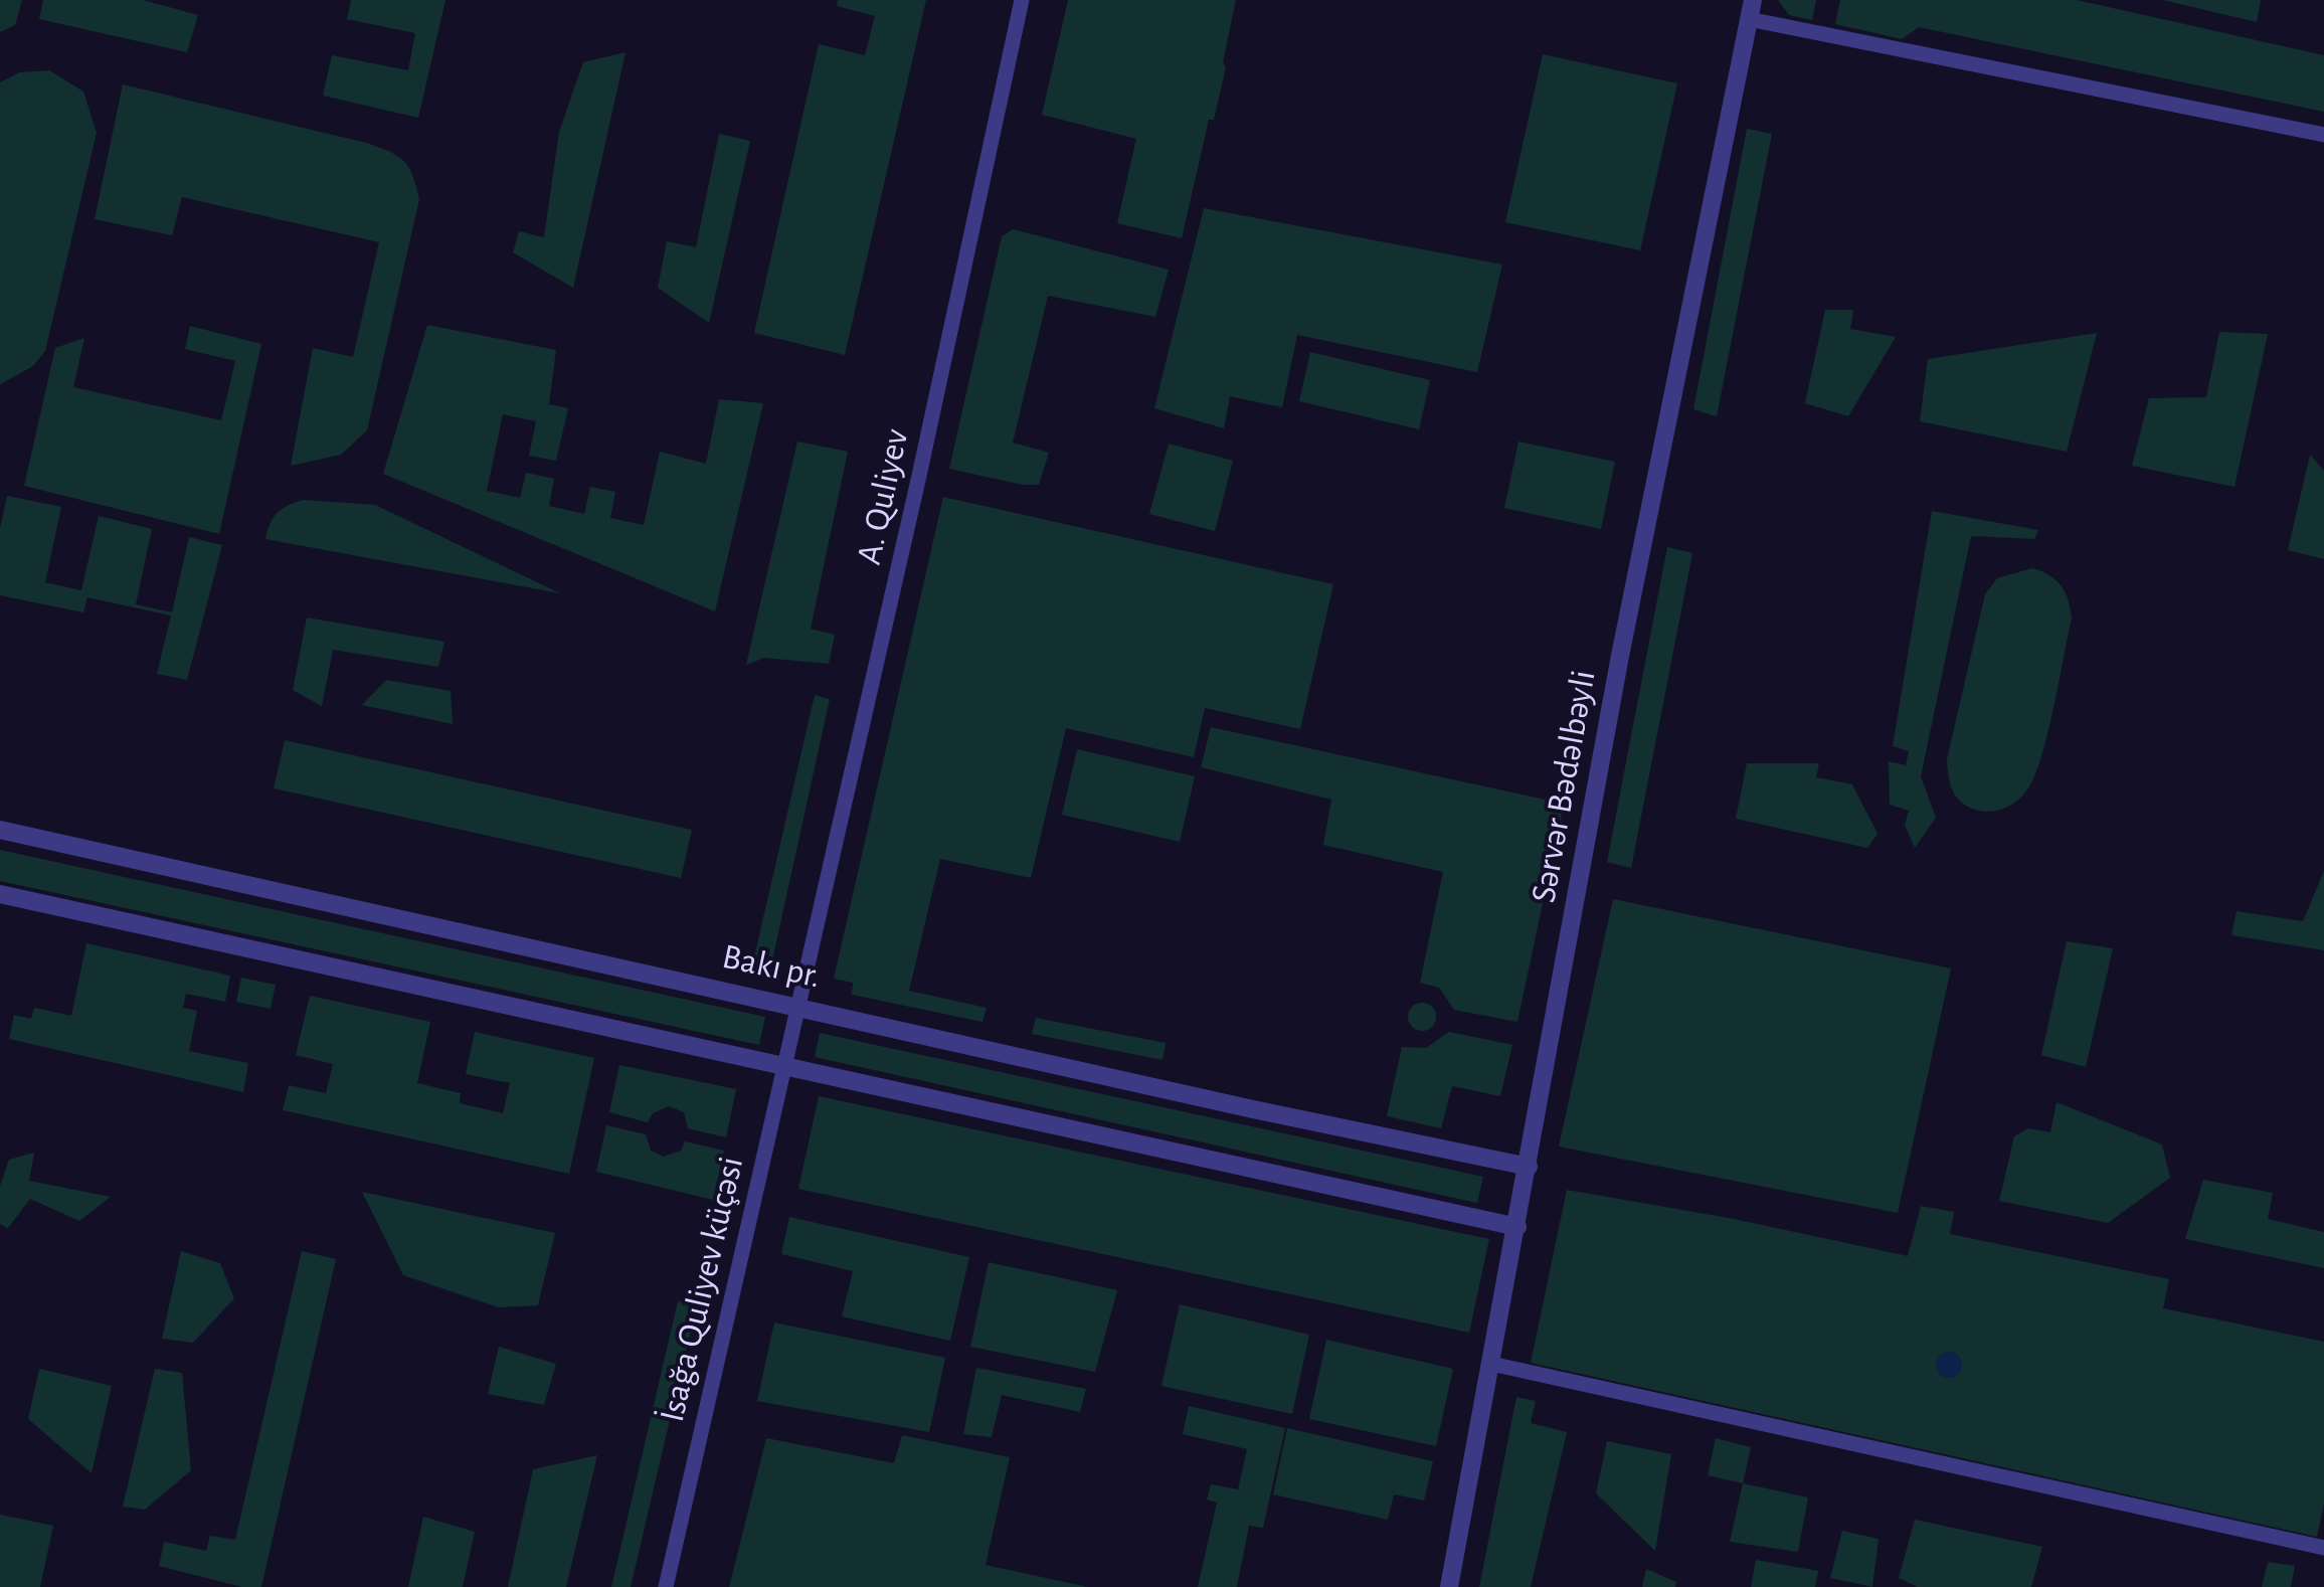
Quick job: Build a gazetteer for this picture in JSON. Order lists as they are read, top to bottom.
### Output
{
  "streets": {
    "street": [
      "A. Quliyev",
      "Sərvər Bədəlbəyli",
      "Bakı pr.",
      "İsağa Quliyev küçəsi"
    ]
  },
  "crossings": [
    ["A. Quliyev", "Bakı pr."],
    ["A. Quliyev", "İsağa Quliyev küçəsi"],
    ["Sərvər Bədəlbəyli", "Bakı pr."],
    ["Bakı pr.", "İsağa Quliyev küçəsi"]
  ]
}
